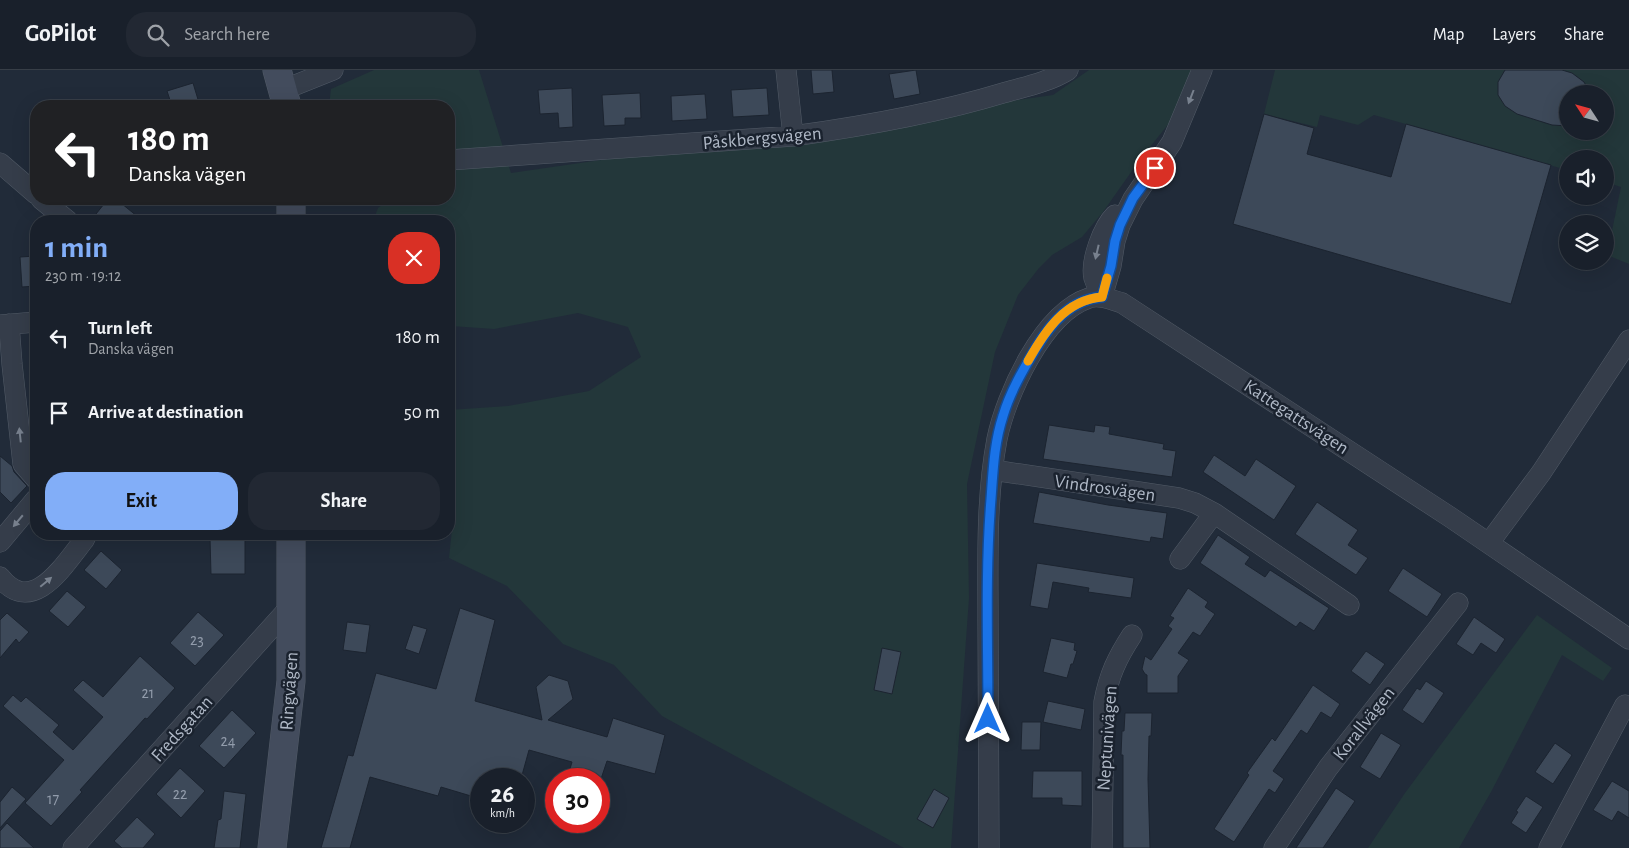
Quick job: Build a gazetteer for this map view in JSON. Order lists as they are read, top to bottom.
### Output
{
  "streets": {
    "street": [
      "Påskbergsvägen",
      "Kattegattsvägen",
      "Vindrosvägen",
      "Ringvägen",
      "Korallvägen",
      "Fredsgatan",
      "Neptunivägen"
    ]
  },
  "crossings": [
    ["Ringvägen", "Fredsgatan"]
  ],
  "house_numbers": [
    "23",
    "21",
    "24",
    "22",
    "17"
  ],
  "north": "top left",
  "page": {
    "header": "GoPilot",
    "search": "Search here",
    "nav": ["Map", "Layers", "Share"],
    "turn": ["180 m", "Danska vägen"],
    "heading": ["1 min", "230 m · 19:12"],
    "list": [
      {
        "name": "Turn left",
        "note": "Danska vägen",
        "value": "180 m"
      },
      {
        "name": "Arrive at destination",
        "value": "50 m"
      }
    ],
    "buttons": ["Exit", "Share"],
    "speed": "26 km/h",
    "limit": "30"
  }
}
